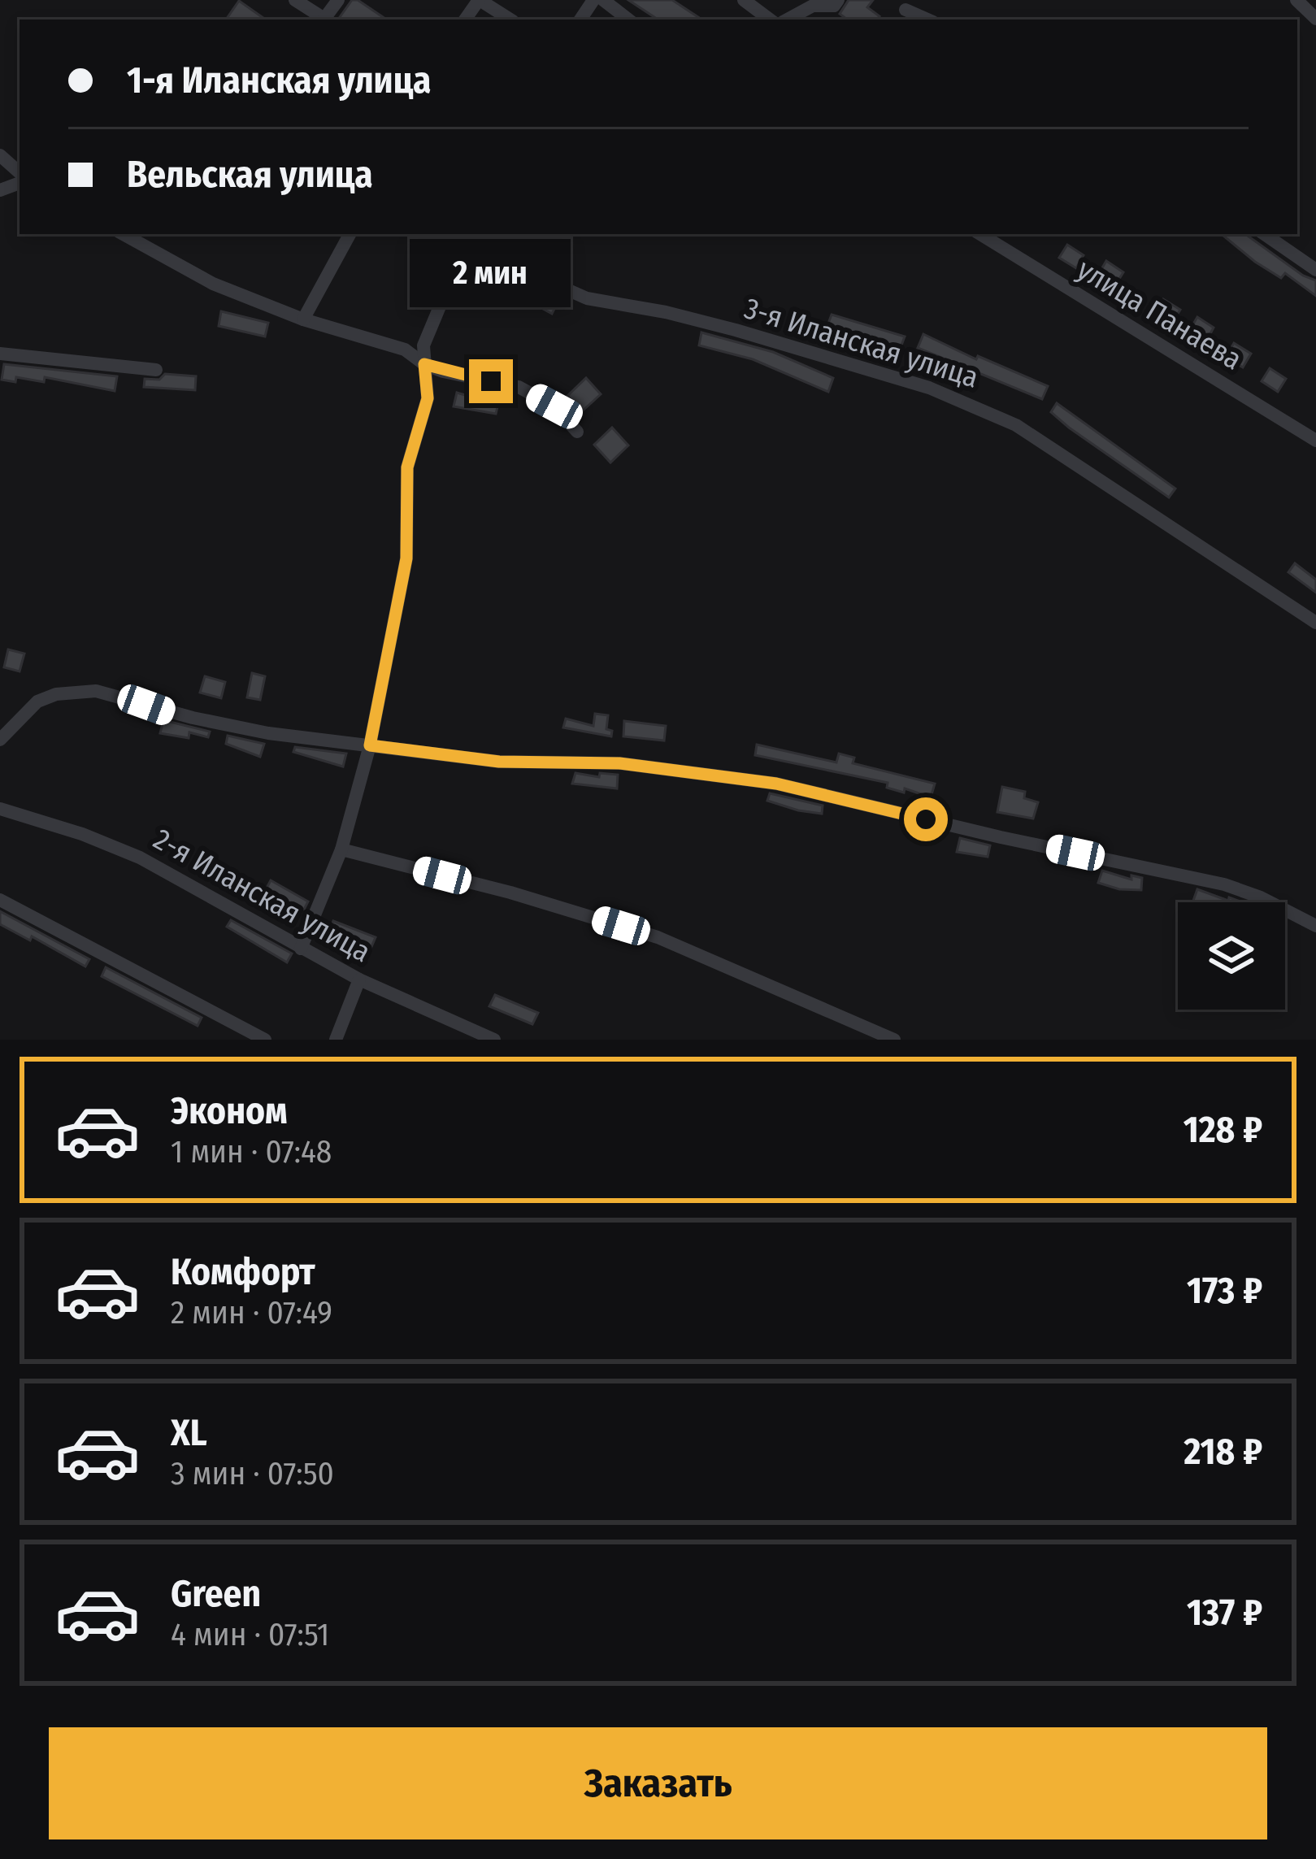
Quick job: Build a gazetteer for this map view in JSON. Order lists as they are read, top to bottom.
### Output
{
  "streets": {
    "street": ["улица Панаева", "3-я Иланская улица", "2-я Иланская улица"]
  },
  "page": {
    "banner": ["1-я Иланская улица", "Вельская улица"],
    "bubble": "2 мин",
    "list": [
      {
        "name": "Эконом",
        "note": "1 мин · 07:48",
        "value": "128 ₽"
      },
      {
        "name": "Комфорт",
        "note": "2 мин · 07:49",
        "value": "173 ₽"
      },
      {
        "name": "XL",
        "note": "3 мин · 07:50",
        "value": "218 ₽"
      },
      {
        "name": "Green",
        "note": "4 мин · 07:51",
        "value": "137 ₽"
      }
    ],
    "buttons": "Заказать"
  }
}
